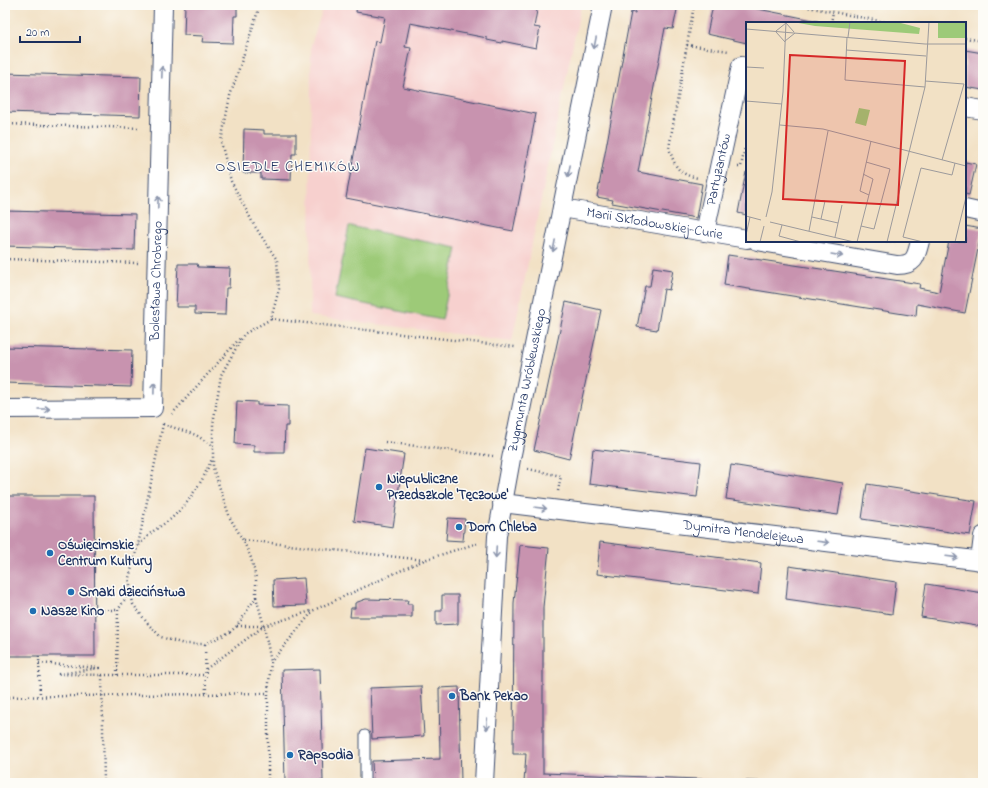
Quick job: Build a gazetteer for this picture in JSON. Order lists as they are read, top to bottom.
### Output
{
  "streets": {
    "street": [
      "Partyzantów",
      "Marii Skłodowskiej-Curie",
      "Bolesława Chrobrego",
      "Zygmunta Wróblewskiego",
      "Dymitra Mendelejewa"
    ]
  },
  "crossings": [
    ["Partyzantów", "Marii Skłodowskiej-Curie"],
    ["Marii Skłodowskiej-Curie", "Zygmunta Wróblewskiego"],
    ["Zygmunta Wróblewskiego", "Dymitra Mendelejewa"]
  ],
  "one_way": ["Bolesława Chrobrego", "Zygmunta Wróblewskiego", "Dymitra Mendelejewa"],
  "districts": ["OSIEDLE CHEMIKÓW"],
  "places": [
    "Niepubliczne Przedszkole 'Tęczowe'",
    "Dom Chleba",
    "Oświęcimskie Centrum Kultury",
    "Smaki dzieciństwa",
    "Nasze Kino",
    "Bank Pekao",
    "Rapsodia"
  ],
  "scale_bar": "20 m"
}
